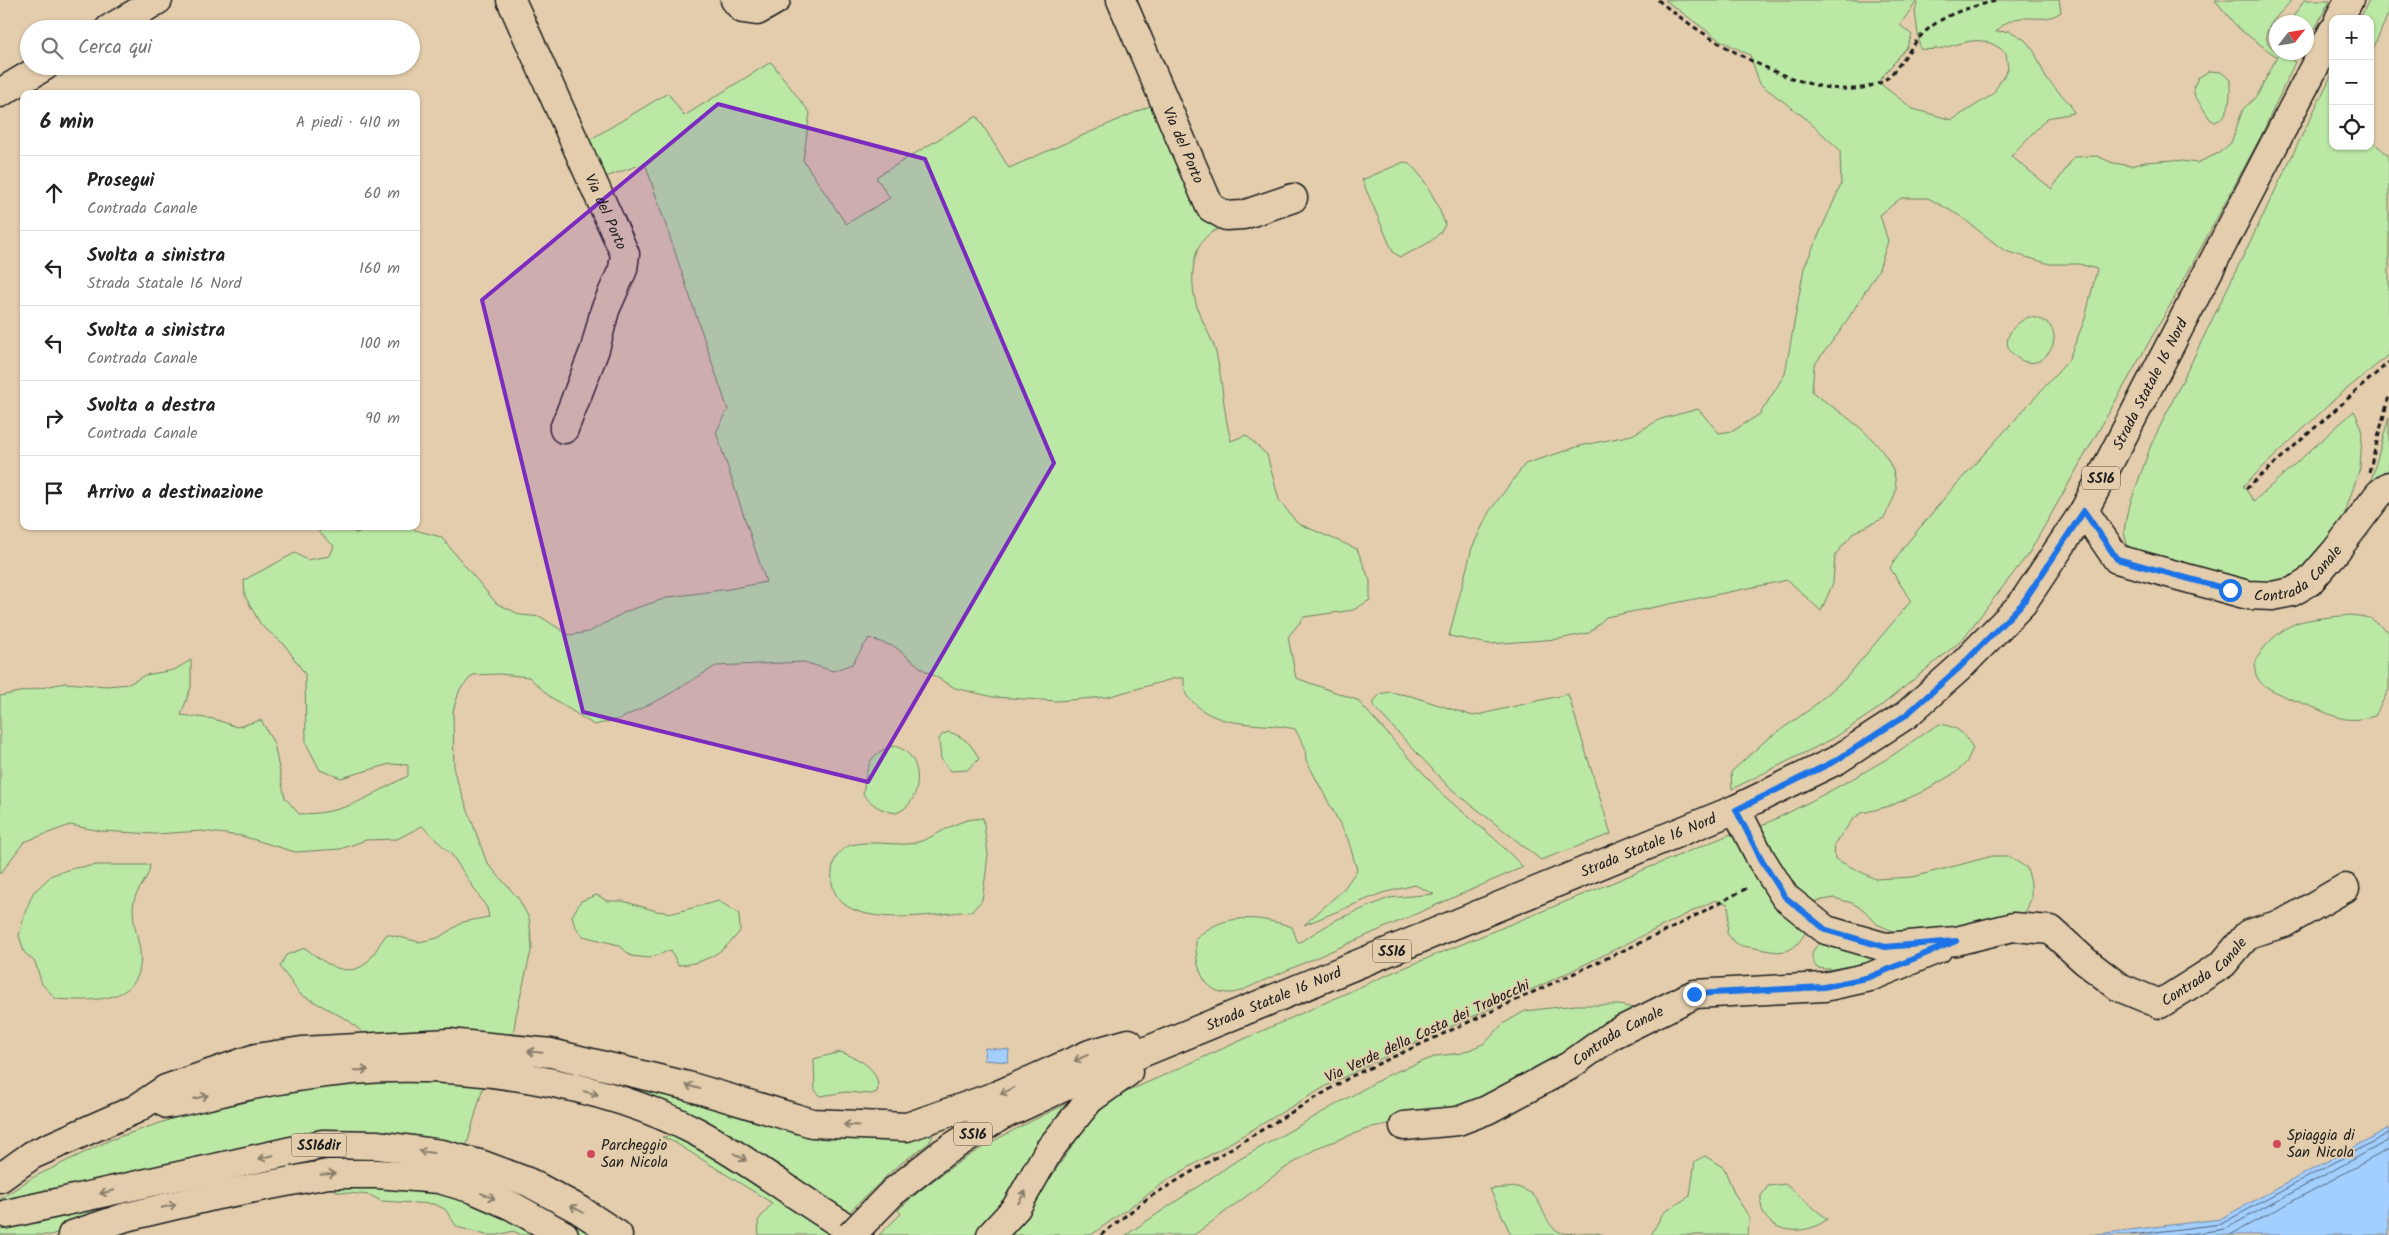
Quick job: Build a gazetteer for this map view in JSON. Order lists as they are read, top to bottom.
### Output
{
  "streets": {
    "main road": [
      "Via del Porto",
      "Strada Statale 16 Nord",
      "SS16",
      "Contrada Canale",
      "SS16dir"
    ],
    "path": ["Via Verde della Costa dei Trabocchi"]
  },
  "crossings": [
    ["Strada Statale 16 Nord", "Contrada Canale"]
  ],
  "places": ["Spiaggia di San Nicola", "Parcheggio San Nicola"],
  "north": "top right",
  "page": {
    "map_buttons": ["+", "−"],
    "search": "Cerca qui",
    "heading": ["6 min", "A piedi · 410 m"],
    "list": [
      ["Prosegui", "Contrada Canale", "60 m"],
      ["Svolta a sinistra", "Strada Statale 16 Nord", "160 m"],
      ["Svolta a sinistra", "Contrada Canale", "100 m"],
      ["Svolta a destra", "Contrada Canale", "90 m"],
      "Arrivo a destinazione"
    ]
  }
}
